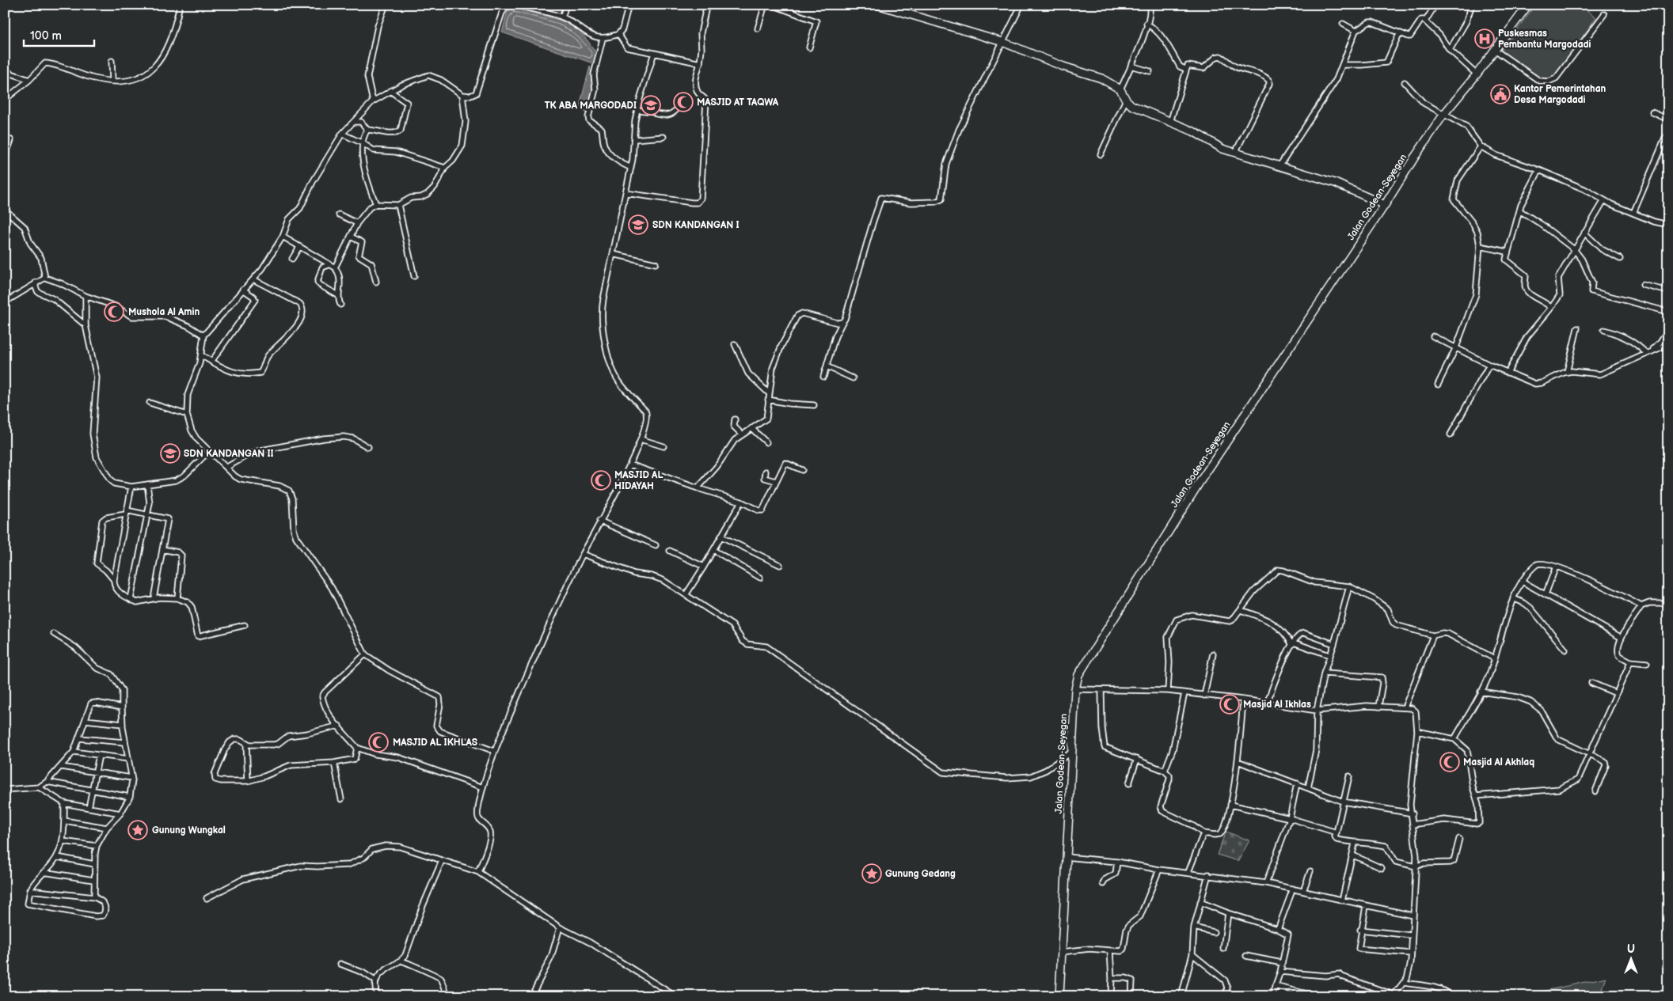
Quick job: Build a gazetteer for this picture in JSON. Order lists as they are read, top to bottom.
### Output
{
  "streets": {
    "main road": ["Jalan Godean-Seyegan"]
  },
  "places": {
    "hospital": ["Puskesmas Pembantu Margodadi"],
    "public building": ["Kantor Pemerintahan Desa Margodadi"],
    "mosque": [
      "MASJID AT TAQWA",
      "Mushola Al Amin",
      "MASJID AL HIDAYAH",
      "Masjid Al Ikhlas",
      "MASJID AL IKHLAS",
      "Masjid Al Akhlaq"
    ],
    "school or university": ["TK ABA MARGODADI", "SDN KANDANGAN I", "SDN KANDANGAN II"],
    "place": ["Gunung Wungkal", "Gunung Gedang"]
  },
  "scale_bar": "100 m",
  "north": "top"
}
